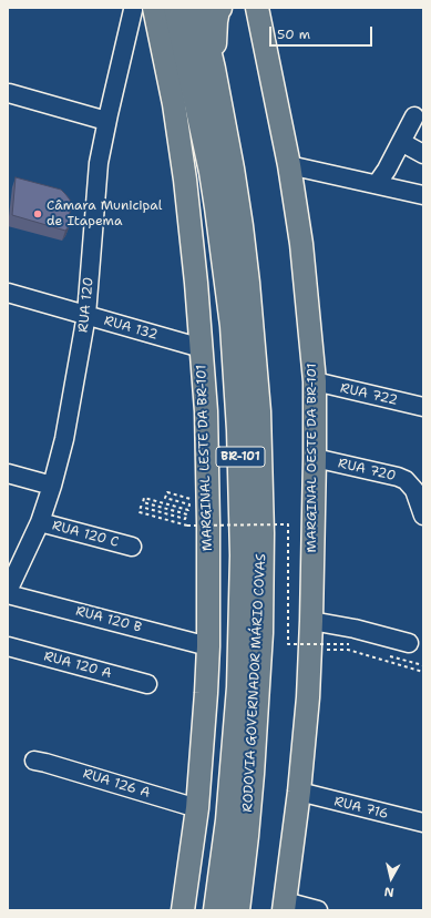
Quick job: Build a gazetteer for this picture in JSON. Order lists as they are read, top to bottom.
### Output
{
  "streets": {
    "highway": ["BR-101", "RODOVIA GOVERNADOR MÁRIO COVAS"],
    "main road": ["MARGINAL LESTE DA BR-101", "MARGINAL OESTE DA BR-101"],
    "street": [
      "RUA 120",
      "RUA 132",
      "RUA 722",
      "RUA 720",
      "RUA 120 C",
      "RUA 120 B",
      "RUA 120 A",
      "RUA 126 A",
      "RUA 716"
    ]
  },
  "crossings": [
    ["RUA 120", "RUA 132"],
    ["RUA 120", "MARGINAL LESTE DA BR-101"],
    ["RUA 120", "RUA 120 C"],
    ["RUA 120", "RUA 120 B"],
    ["RUA 120", "RODOVIA GOVERNADOR MÁRIO COVAS"],
    ["RUA 132", "MARGINAL LESTE DA BR-101"],
    ["RUA 722", "MARGINAL OESTE DA BR-101"],
    ["MARGINAL LESTE DA BR-101", "RUA 120 B"],
    ["MARGINAL LESTE DA BR-101", "RODOVIA GOVERNADOR MÁRIO COVAS"],
    ["MARGINAL LESTE DA BR-101", "RUA 126 A"],
    ["MARGINAL OESTE DA BR-101", "RUA 720"],
    ["MARGINAL OESTE DA BR-101", "RUA 716"]
  ],
  "places": ["Câmara Municipal de Itapema"],
  "scale_bar": "50 m",
  "north": "bottom"
}
